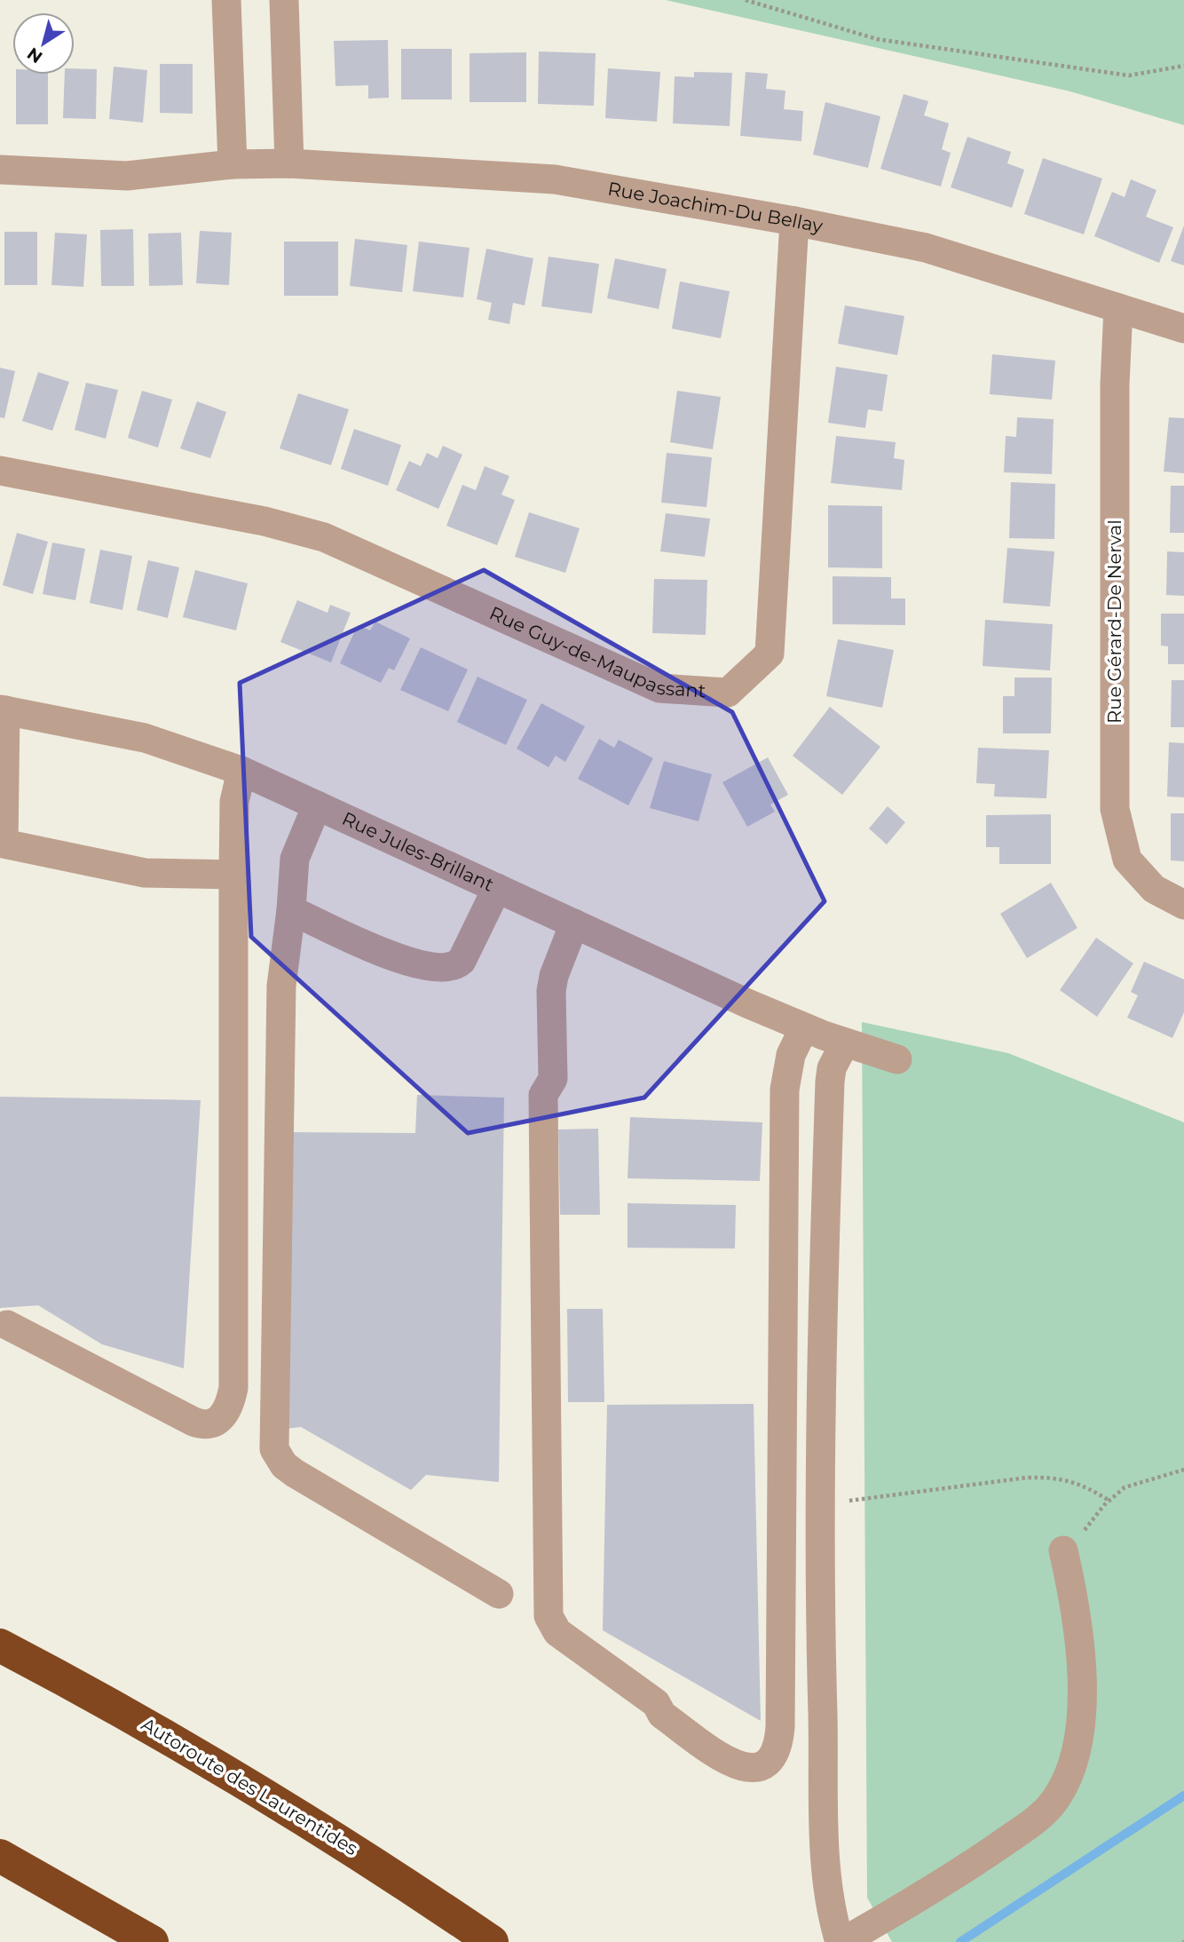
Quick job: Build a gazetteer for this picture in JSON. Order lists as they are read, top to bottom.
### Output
{
  "streets": {
    "highway": ["Autoroute des Laurentides"],
    "street": [
      "Rue Joachim-Du Bellay",
      "Rue Gérard-De Nerval",
      "Rue Guy-de-Maupassant",
      "Rue Jules-Brillant"
    ]
  },
  "crossings": [
    ["Rue Joachim-Du Bellay", "Rue Gérard-De Nerval"],
    ["Rue Joachim-Du Bellay", "Rue Guy-de-Maupassant"]
  ],
  "north": "bottom left"
}
